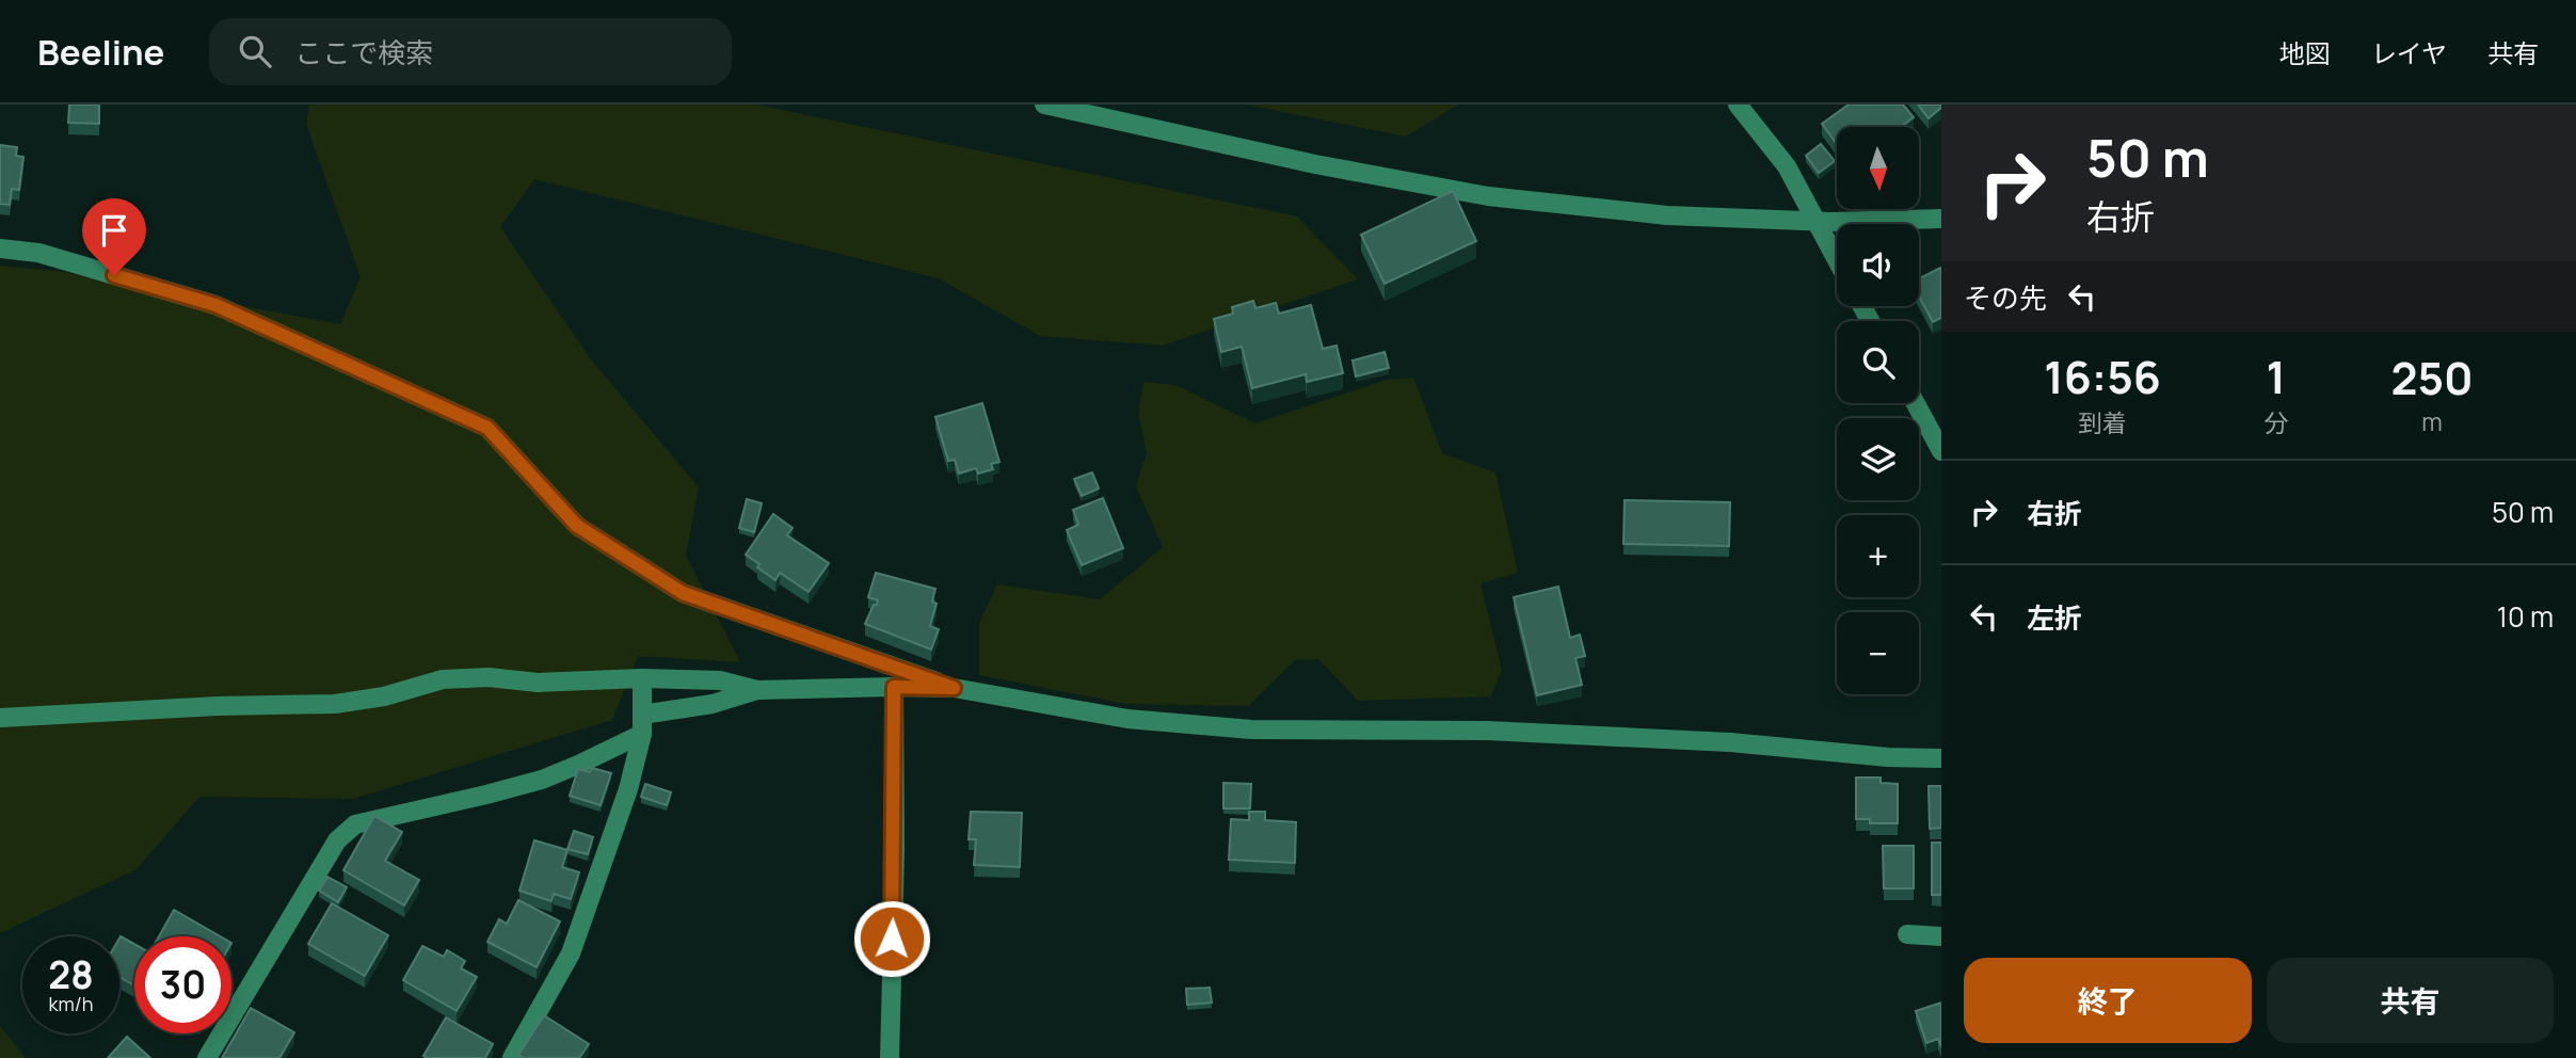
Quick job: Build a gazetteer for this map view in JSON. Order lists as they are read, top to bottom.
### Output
{
  "north": "bottom",
  "page": {
    "header": "Beeline",
    "search": "ここで検索",
    "nav": ["地図", "レイヤ", "共有"],
    "turn": ["50 m", "右折"],
    "map_buttons": ["+", "−"],
    "then": "その先",
    "eta": [
      "16:56",
      "到着",
      "1",
      "分",
      "250",
      "m"
    ],
    "list": [
      {
        "name": "右折",
        "value": "50 m"
      },
      {
        "name": "左折",
        "value": "10 m"
      }
    ],
    "speed": "28 km/h",
    "limit": "30",
    "buttons": ["終了", "共有"]
  }
}
